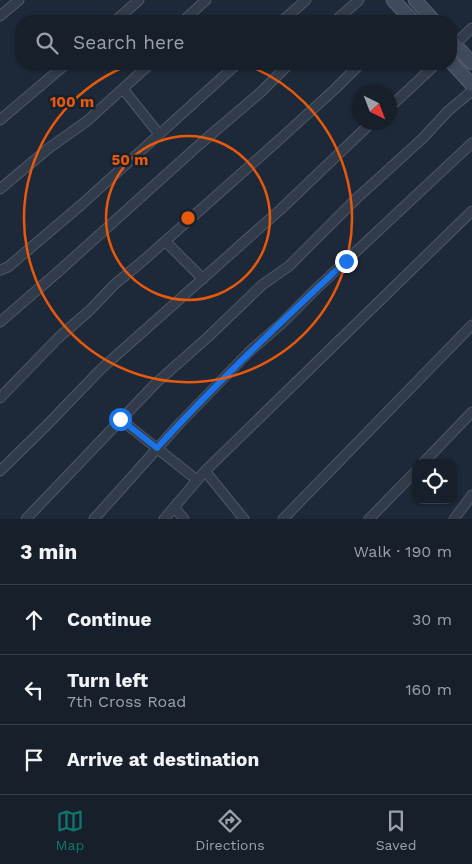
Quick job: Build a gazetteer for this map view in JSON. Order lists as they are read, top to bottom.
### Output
{
  "north": "bottom right",
  "page": {
    "search": "Search here",
    "heading": ["3 min", "Walk · 190 m"],
    "list": [
      ["Continue", "30 m"],
      ["Turn left", "7th Cross Road", "160 m"],
      "Arrive at destination"
    ],
    "nav": ["Map", "Directions", "Saved"]
  },
  "rings": ["100 m", "50 m"]
}
